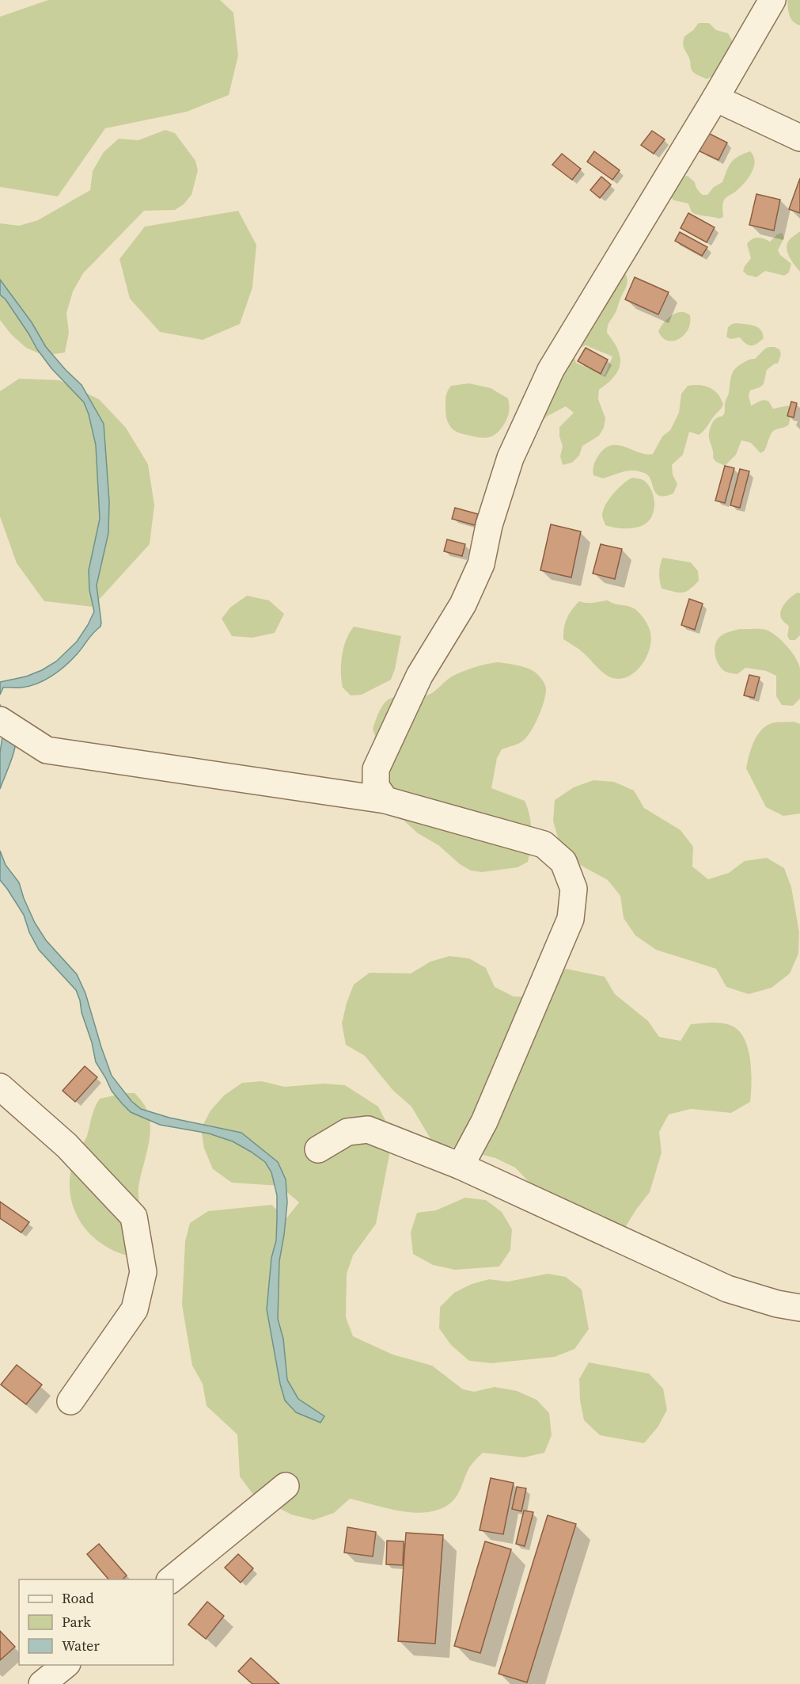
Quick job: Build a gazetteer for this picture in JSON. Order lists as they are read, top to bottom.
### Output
{
  "legend": ["Road", "Park", "Water"]
}
